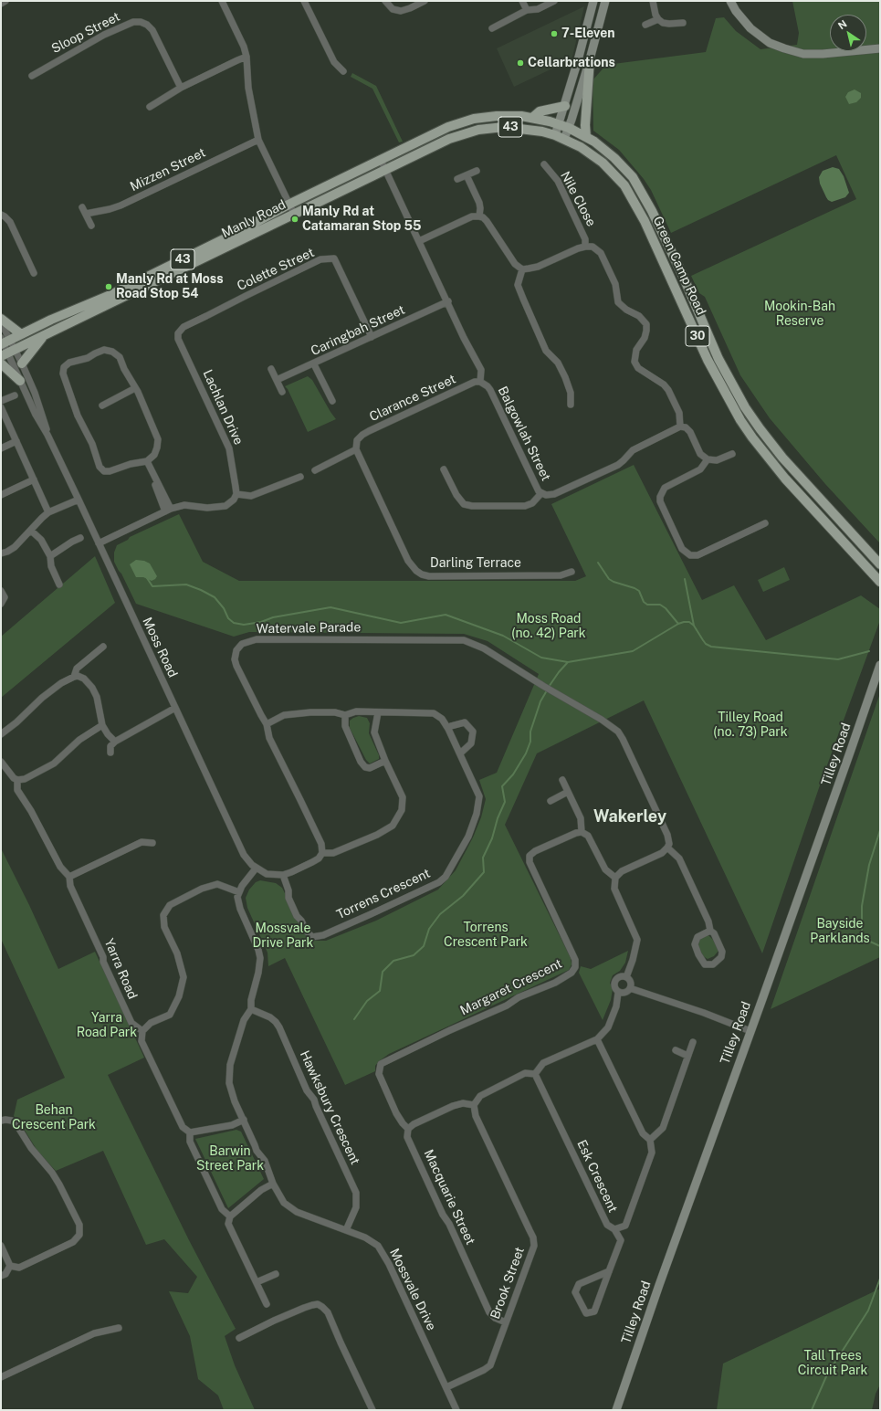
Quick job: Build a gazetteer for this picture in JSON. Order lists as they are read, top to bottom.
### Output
{
  "streets": {
    "main road": [
      "43",
      "Manly Road",
      "Green Camp Road",
      "30",
      "Tilley Road"
    ],
    "street": [
      "Sloop Street",
      "Mizzen Street",
      "Nile Close",
      "Colette Street",
      "Caringbah Street",
      "Clarance Street",
      "Lachlan Drive",
      "Balgowlah Street",
      "Darling Terrace",
      "Watervale Parade",
      "Moss Road",
      "Torrens Crescent",
      "Yarra Road",
      "Margaret Crescent",
      "Hawksbury Crescent",
      "Esk Crescent",
      "Macquarie Street",
      "Brook Street",
      "Mossvale Drive"
    ]
  },
  "crossings": [
    ["Manly Road", "Green Camp Road"],
    ["Manly Road", "Balgowlah Street"],
    ["Manly Road", "Moss Road"],
    ["Colette Street", "Caringbah Street"],
    ["Colette Street", "Lachlan Drive"],
    ["Caringbah Street", "Balgowlah Street"],
    ["Clarance Street", "Balgowlah Street"],
    ["Clarance Street", "Darling Terrace"],
    ["Watervale Parade", "Torrens Crescent"],
    ["Margaret Crescent", "Macquarie Street"],
    ["Hawksbury Crescent", "Mossvale Drive"],
    ["Macquarie Street", "Brook Street"],
    ["Brook Street", "Mossvale Drive"]
  ],
  "districts": ["Wakerley"],
  "parks": [
    "Mookin-Bah Reserve",
    "Moss Road (no. 42) Park",
    "Tilley Road (no. 73) Park",
    "Bayside Parklands",
    "Torrens Crescent Park",
    "Mossvale Drive Park",
    "Yarra Road Park",
    "Behan Crescent Park",
    "Barwin Street Park",
    "Tall Trees Circuit Park"
  ],
  "places": [
    "7-Eleven",
    "Cellarbrations",
    "Manly Rd at Catamaran Stop 55",
    "Manly Rd at Moss Road Stop 54"
  ],
  "north": "top left"
}
